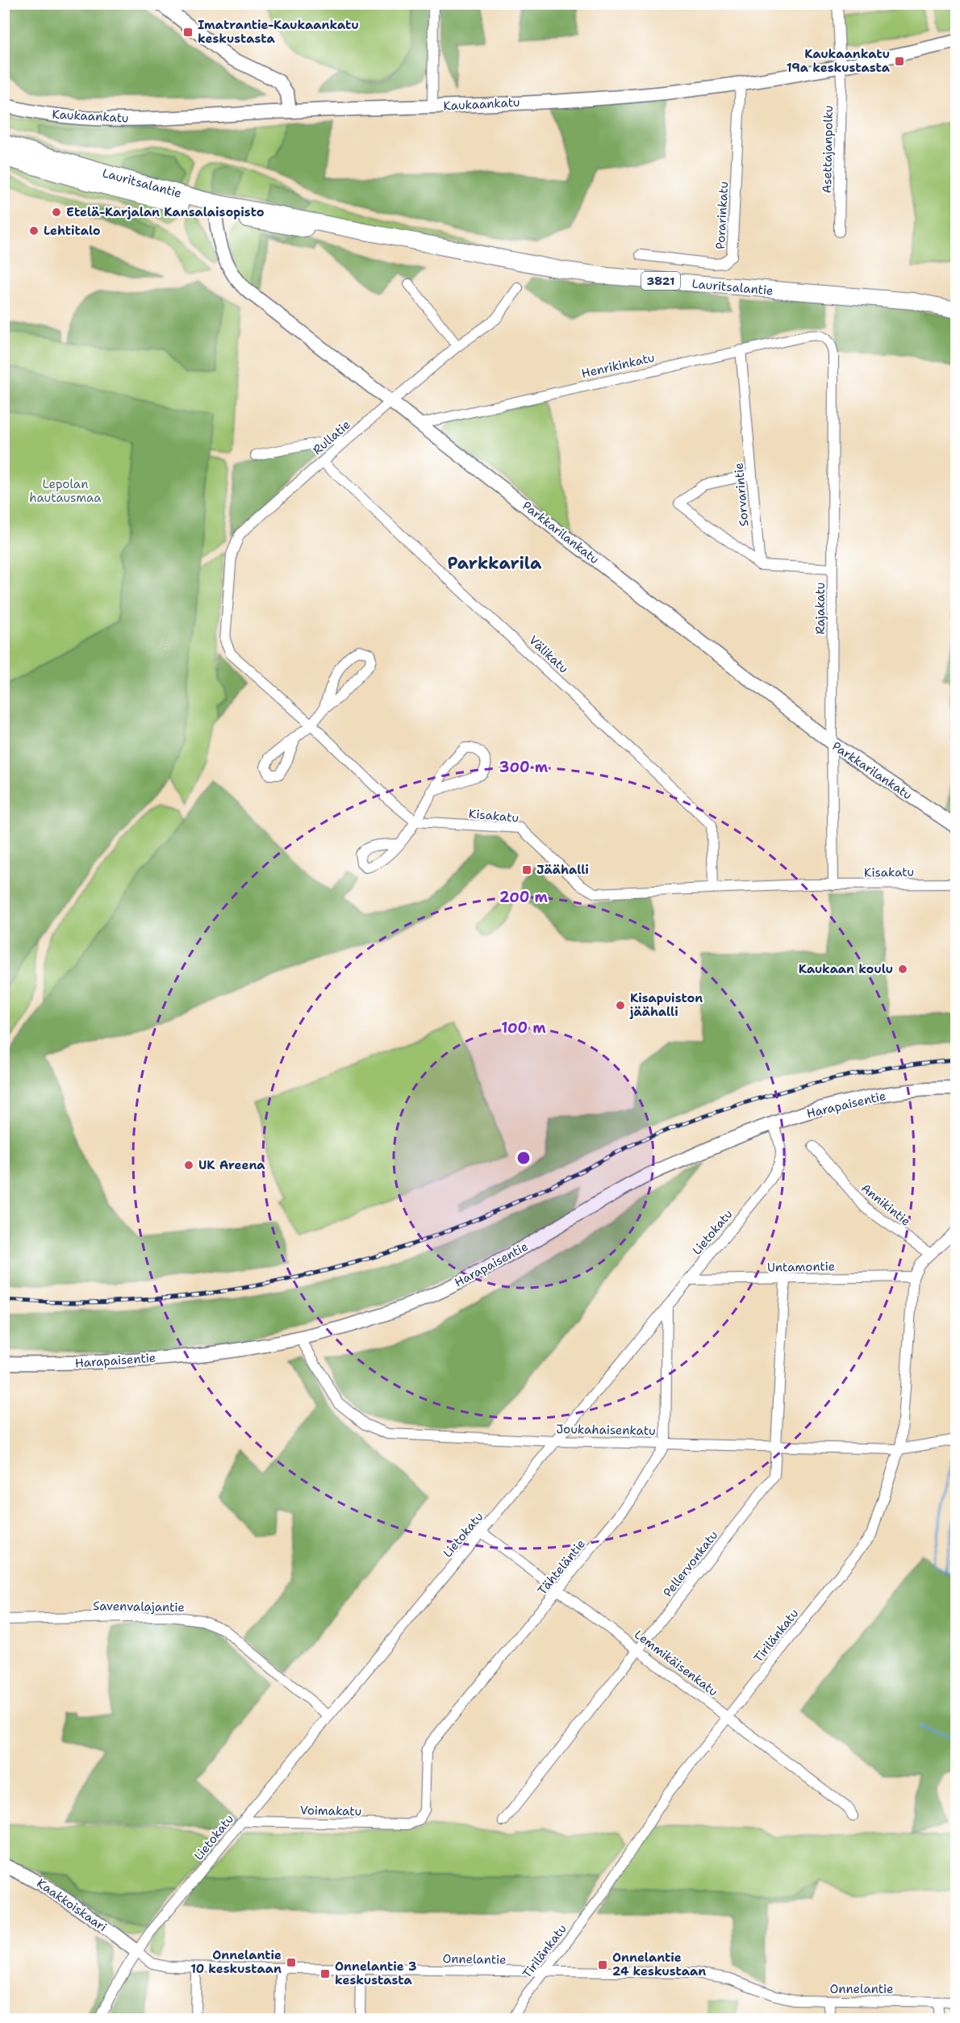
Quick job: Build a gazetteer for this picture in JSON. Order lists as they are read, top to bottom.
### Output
{
  "streets": {
    "main road": ["Lauritsalantie", "3821"],
    "street": [
      "Kaukaankatu",
      "Asettajanpolku",
      "Porarinkatu",
      "Henrikinkatu",
      "Rullatie",
      "Sorvarintie",
      "Parkkarilankatu",
      "Rajakatu",
      "Välikatu",
      "Kisakatu",
      "Harapaisentie",
      "Annikintie",
      "Lietokatu",
      "Untamontie",
      "Joukahaisenkatu",
      "Pellervonkatu",
      "Tähteläntie",
      "Savenvalajantie",
      "Tirilänkatu",
      "Lemmikäisenkatu",
      "Voimakatu",
      "Kaakkoiskaari",
      "Onnelantie"
    ]
  },
  "crossings": [
    ["Kaukaankatu", "Asettajanpolku"],
    ["Kaukaankatu", "Porarinkatu"],
    ["Lauritsalantie", "Parkkarilankatu"],
    ["Henrikinkatu", "Sorvarintie"],
    ["Henrikinkatu", "Parkkarilankatu"],
    ["Henrikinkatu", "Rajakatu"],
    ["Rullatie", "Parkkarilankatu"],
    ["Rullatie", "Välikatu"],
    ["Parkkarilankatu", "Rajakatu"],
    ["Rajakatu", "Kisakatu"],
    ["Välikatu", "Kisakatu"],
    ["Harapaisentie", "Lietokatu"],
    ["Harapaisentie", "Joukahaisenkatu"],
    ["Lietokatu", "Untamontie"],
    ["Lietokatu", "Joukahaisenkatu"],
    ["Lietokatu", "Savenvalajantie"],
    ["Lietokatu", "Lemmikäisenkatu"],
    ["Lietokatu", "Voimakatu"],
    ["Lietokatu", "Kaakkoiskaari"],
    ["Lietokatu", "Onnelantie"],
    ["Untamontie", "Pellervonkatu"],
    ["Untamontie", "Tirilänkatu"],
    ["Joukahaisenkatu", "Pellervonkatu"],
    ["Joukahaisenkatu", "Tähteläntie"],
    ["Joukahaisenkatu", "Tirilänkatu"],
    ["Pellervonkatu", "Lemmikäisenkatu"],
    ["Tähteläntie", "Lemmikäisenkatu"],
    ["Tähteläntie", "Voimakatu"],
    ["Tirilänkatu", "Lemmikäisenkatu"],
    ["Tirilänkatu", "Onnelantie"],
    ["Kaakkoiskaari", "Onnelantie"]
  ],
  "districts": ["Parkkarila"],
  "parks": ["Lepolan hautausmaa"],
  "places": {
    "transit": [
      "Imatrantie-Kaukaankatu keskustasta",
      "Kaukaankatu 19a keskustasta",
      "Jäähalli",
      "Onnelantie 10 keskustaan",
      "Onnelantie 24 keskustaan",
      "Onnelantie 3 keskustasta"
    ],
    "other": [
      "Etelä-Karjalan Kansalaisopisto",
      "Lehtitalo",
      "Kaukaan koulu",
      "Kisapuiston jäähalli",
      "UK Areena"
    ]
  },
  "rings": ["300 m", "200 m", "100 m"]
}
